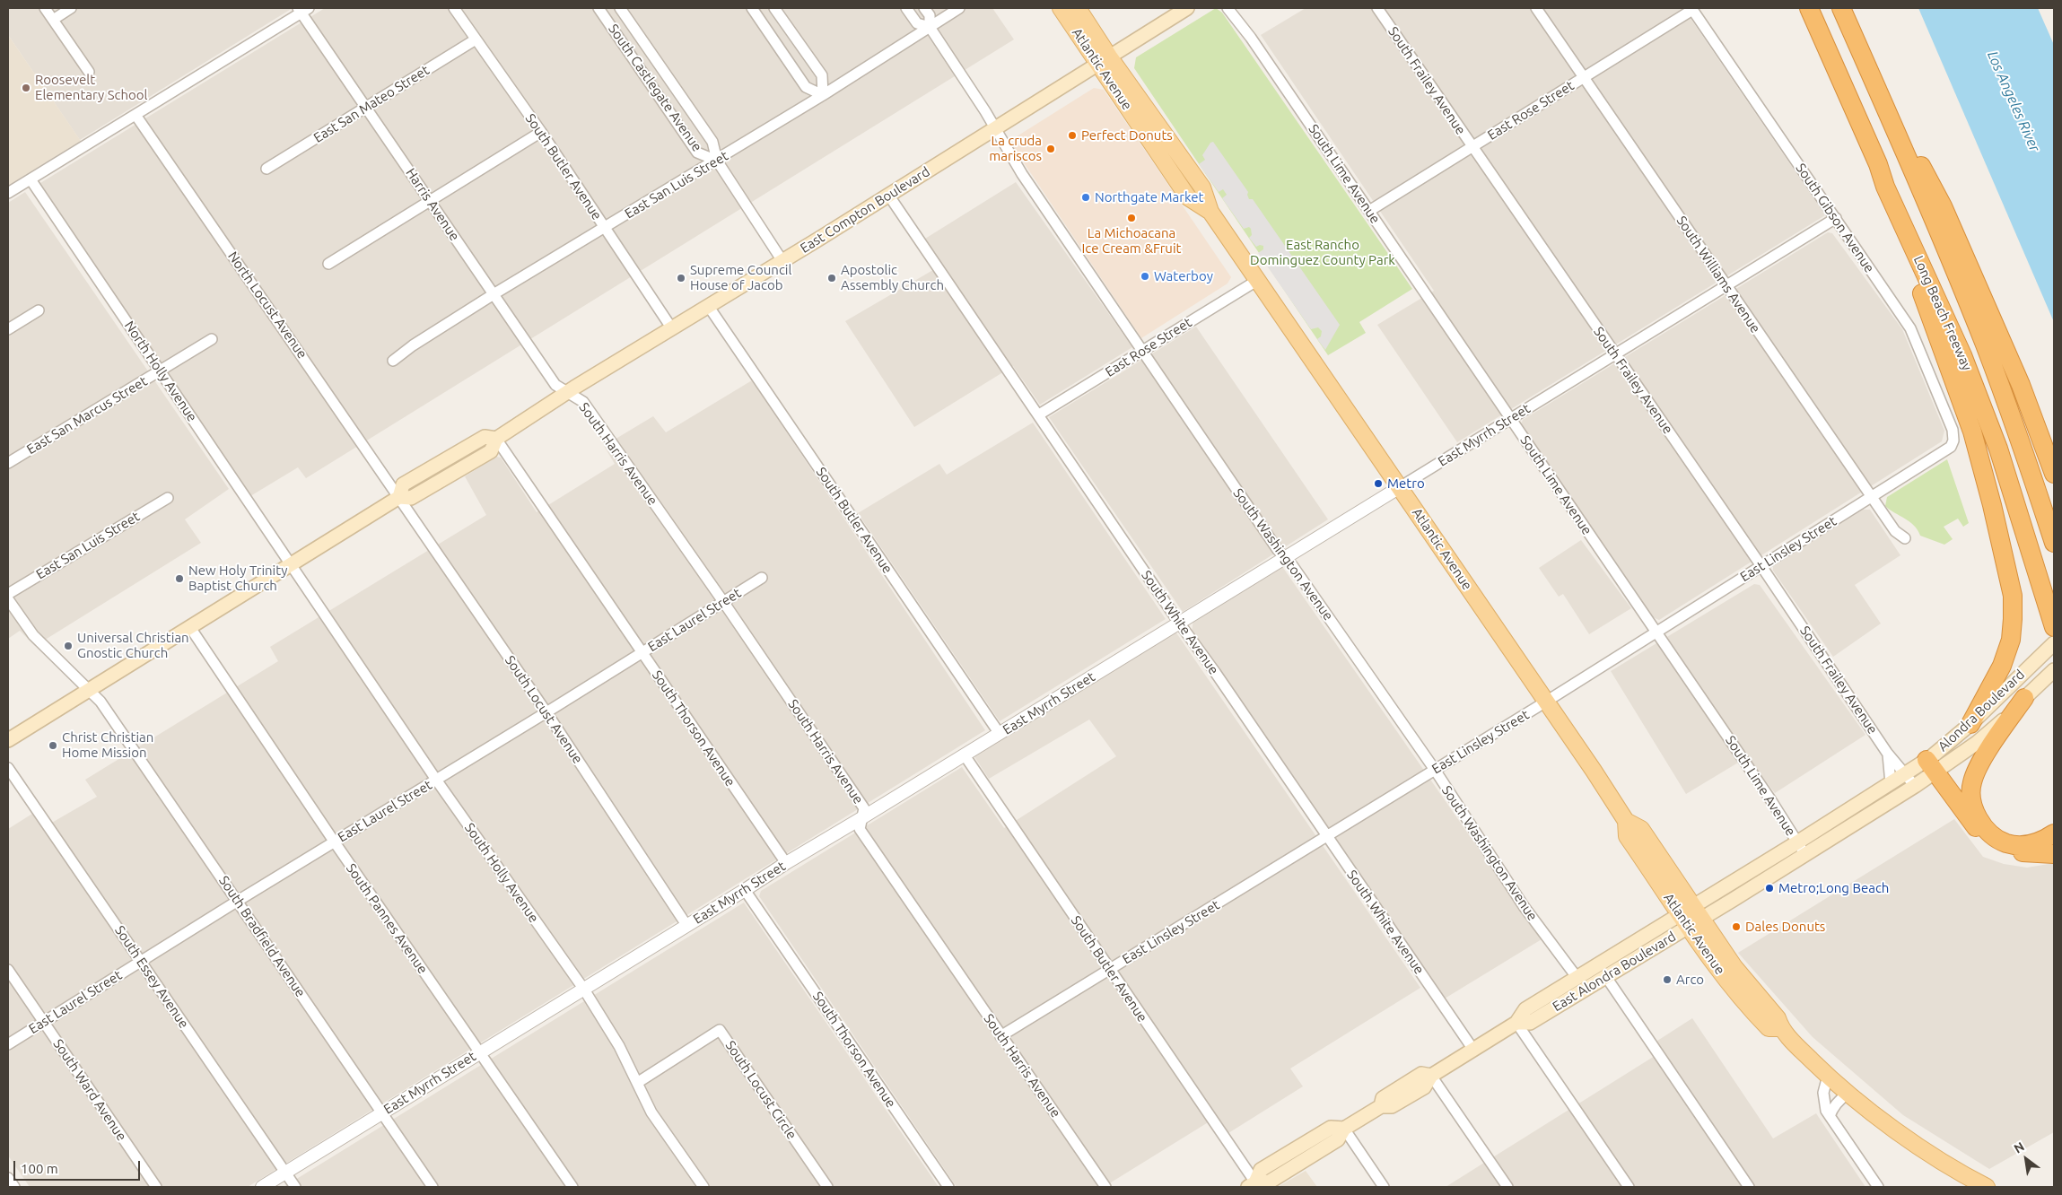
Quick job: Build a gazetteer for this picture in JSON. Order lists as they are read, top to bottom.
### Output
{
  "streets": {
    "highway": ["Long Beach Freeway"],
    "main road": [
      "Atlantic Avenue",
      "East Compton Boulevard",
      "Alondra Boulevard",
      "East Alondra Boulevard"
    ],
    "street": [
      "South Frailey Avenue",
      "South Castlegate Avenue",
      "East San Mateo Street",
      "East Rose Street",
      "South Butler Avenue",
      "South Lime Avenue",
      "East San Luis Street",
      "Harris Avenue",
      "South Gibson Avenue",
      "South Williams Avenue",
      "North Locust Avenue",
      "North Holly Avenue",
      "East San Marcus Street",
      "East Myrrh Street",
      "South Harris Avenue",
      "East Linsley Street",
      "South Washington Avenue",
      "East Laurel Street",
      "South White Avenue",
      "South Locust Avenue",
      "South Thorson Avenue",
      "South Holly Avenue",
      "South Pannes Avenue",
      "South Bradfield Avenue",
      "South Essey Avenue",
      "South Ward Avenue",
      "South Locust Circle"
    ]
  },
  "crossings": [
    ["Atlantic Avenue", "East Rose Street"],
    ["Atlantic Avenue", "East Compton Boulevard"],
    ["Atlantic Avenue", "East Myrrh Street"],
    ["Atlantic Avenue", "East Linsley Street"],
    ["Atlantic Avenue", "East Alondra Boulevard"],
    ["South Frailey Avenue", "East Rose Street"],
    ["South Frailey Avenue", "East Myrrh Street"],
    ["South Frailey Avenue", "East Linsley Street"],
    ["South Frailey Avenue", "Alondra Boulevard"],
    ["South Frailey Avenue", "East Alondra Boulevard"],
    ["South Castlegate Avenue", "East San Luis Street"],
    ["South Castlegate Avenue", "East Compton Boulevard"],
    ["East San Mateo Street", "South Butler Avenue"],
    ["East San Mateo Street", "Harris Avenue"],
    ["East Rose Street", "South Lime Avenue"],
    ["East Rose Street", "South Gibson Avenue"],
    ["East Rose Street", "South Williams Avenue"],
    ["East Rose Street", "South Washington Avenue"],
    ["East Rose Street", "South White Avenue"],
    ["South Butler Avenue", "East San Luis Street"],
    ["South Butler Avenue", "East Compton Boulevard"],
    ["South Butler Avenue", "East Myrrh Street"],
    ["South Butler Avenue", "East Linsley Street"],
    ["South Butler Avenue", "East Alondra Boulevard"],
    ["South Lime Avenue", "East Myrrh Street"],
    ["South Lime Avenue", "East Linsley Street"],
    ["South Lime Avenue", "East Alondra Boulevard"],
    ["East San Luis Street", "Harris Avenue"],
    ["East San Luis Street", "South Washington Avenue"],
    ["Harris Avenue", "East Compton Boulevard"],
    ["Harris Avenue", "South Harris Avenue"],
    ["East Compton Boulevard", "North Locust Avenue"],
    ["East Compton Boulevard", "North Holly Avenue"],
    ["East Compton Boulevard", "South Harris Avenue"],
    ["East Compton Boulevard", "South Washington Avenue"],
    ["East Compton Boulevard", "South White Avenue"],
    ["East Compton Boulevard", "South Locust Avenue"],
    ["East Compton Boulevard", "South Thorson Avenue"],
    ["East Compton Boulevard", "South Holly Avenue"],
    ["East Compton Boulevard", "South Pannes Avenue"],
    ["East Compton Boulevard", "South Bradfield Avenue"],
    ["South Gibson Avenue", "East Myrrh Street"],
    ["South Gibson Avenue", "East Linsley Street"],
    ["South Williams Avenue", "East Myrrh Street"],
    ["South Williams Avenue", "East Linsley Street"],
    ["North Locust Avenue", "South Locust Avenue"],
    ["North Holly Avenue", "East San Marcus Street"],
    ["North Holly Avenue", "South Holly Avenue"],
    ["East Myrrh Street", "South Harris Avenue"],
    ["East Myrrh Street", "South Washington Avenue"],
    ["East Myrrh Street", "South White Avenue"],
    ["East Myrrh Street", "South Locust Avenue"],
    ["East Myrrh Street", "South Thorson Avenue"],
    ["East Myrrh Street", "South Holly Avenue"],
    ["East Myrrh Street", "South Pannes Avenue"],
    ["East Myrrh Street", "South Bradfield Avenue"],
    ["East Myrrh Street", "South Essey Avenue"],
    ["South Harris Avenue", "East Linsley Street"],
    ["South Harris Avenue", "East Laurel Street"],
    ["East Linsley Street", "South Washington Avenue"],
    ["East Linsley Street", "South White Avenue"],
    ["South Washington Avenue", "East Alondra Boulevard"],
    ["East Laurel Street", "South Locust Avenue"],
    ["East Laurel Street", "South Thorson Avenue"],
    ["East Laurel Street", "South Holly Avenue"],
    ["East Laurel Street", "South Pannes Avenue"],
    ["East Laurel Street", "South Bradfield Avenue"],
    ["East Laurel Street", "South Essey Avenue"],
    ["East Laurel Street", "South Ward Avenue"],
    ["South White Avenue", "East Alondra Boulevard"],
    ["Alondra Boulevard", "East Alondra Boulevard"],
    ["South Holly Avenue", "South Locust Circle"]
  ],
  "water": ["Los Angeles River"],
  "parks": ["East Rancho Dominguez County Park"],
  "places": [
    "Roosevelt Elementary School",
    "Perfect Donuts",
    "La cruda mariscos",
    "Northgate Market",
    "La Michoacana Ice Cream &Fruit",
    "Waterboy",
    "Supreme Council House of Jacob",
    "Apostolic Assembly Church",
    "Metro",
    "New Holy Trinity Baptist Church",
    "Universal Christian Gnostic Church",
    "Christ Christian Home Mission",
    "Metro;Long Beach",
    "Dales Donuts",
    "Arco"
  ],
  "scale_bar": "100 m",
  "north": "top left"
}
